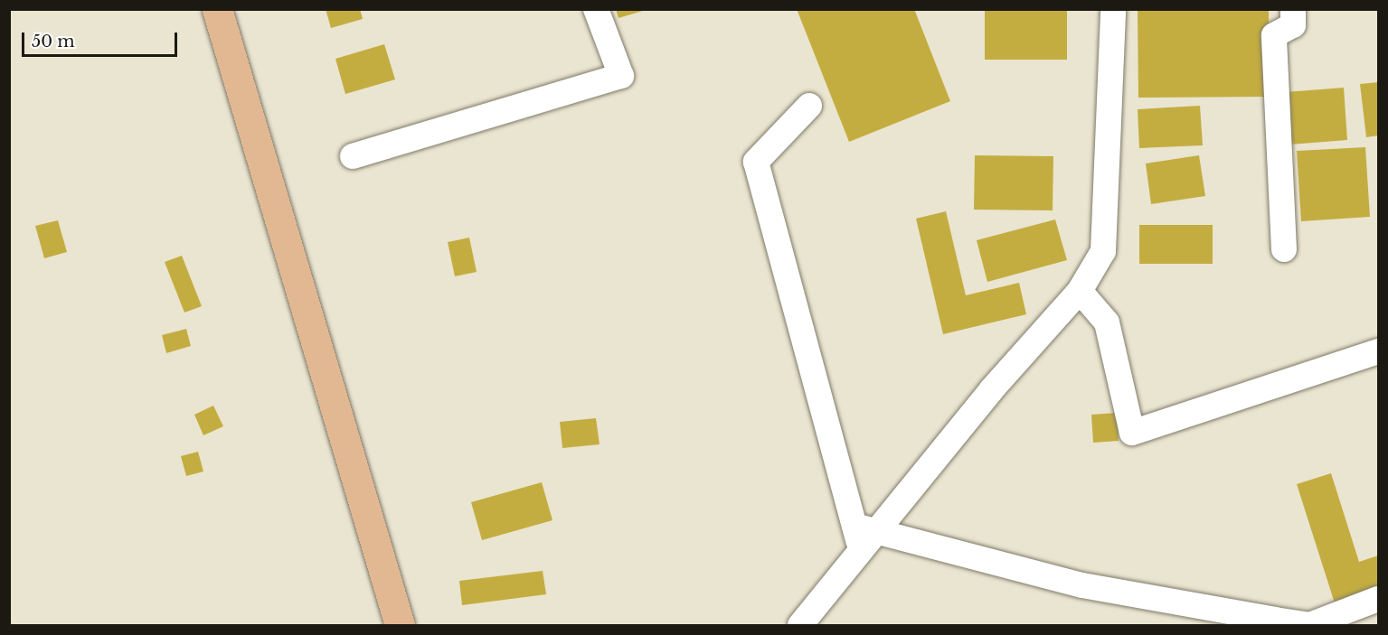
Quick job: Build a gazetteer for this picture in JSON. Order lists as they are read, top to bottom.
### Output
{
  "scale_bar": "50 m"
}
